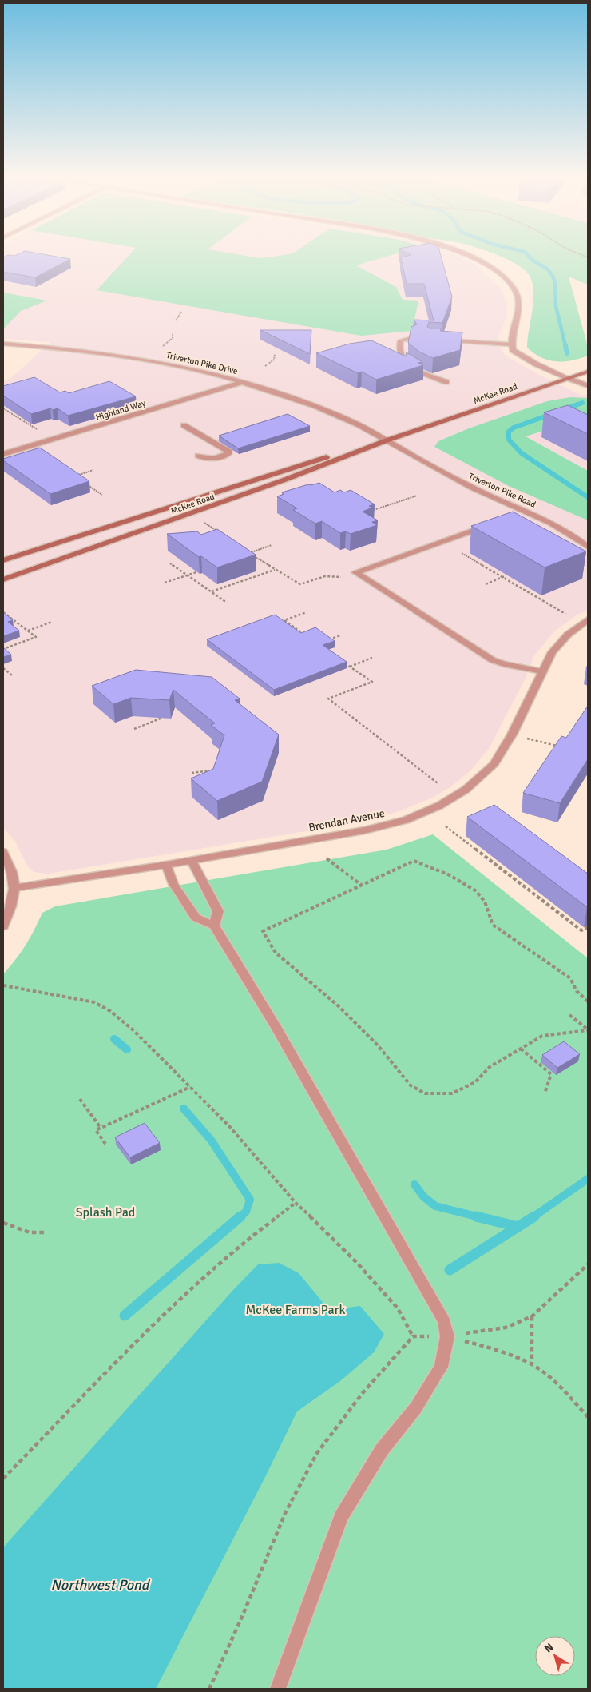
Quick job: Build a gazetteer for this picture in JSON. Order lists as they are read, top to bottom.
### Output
{
  "streets": {
    "main road": ["McKee Road"],
    "street": [
      "Triverton Pike Drive",
      "Highland Way",
      "Triverton Pike Road",
      "Brendan Avenue"
    ]
  },
  "crossings": [
    ["Triverton Pike Drive", "McKee Road"],
    ["Triverton Pike Drive", "Highland Way"],
    ["Triverton Pike Drive", "Triverton Pike Road"],
    ["McKee Road", "Triverton Pike Road"]
  ],
  "water": ["Northwest Pond"],
  "parks": ["Splash Pad", "McKee Farms Park"],
  "north": "top left"
}
